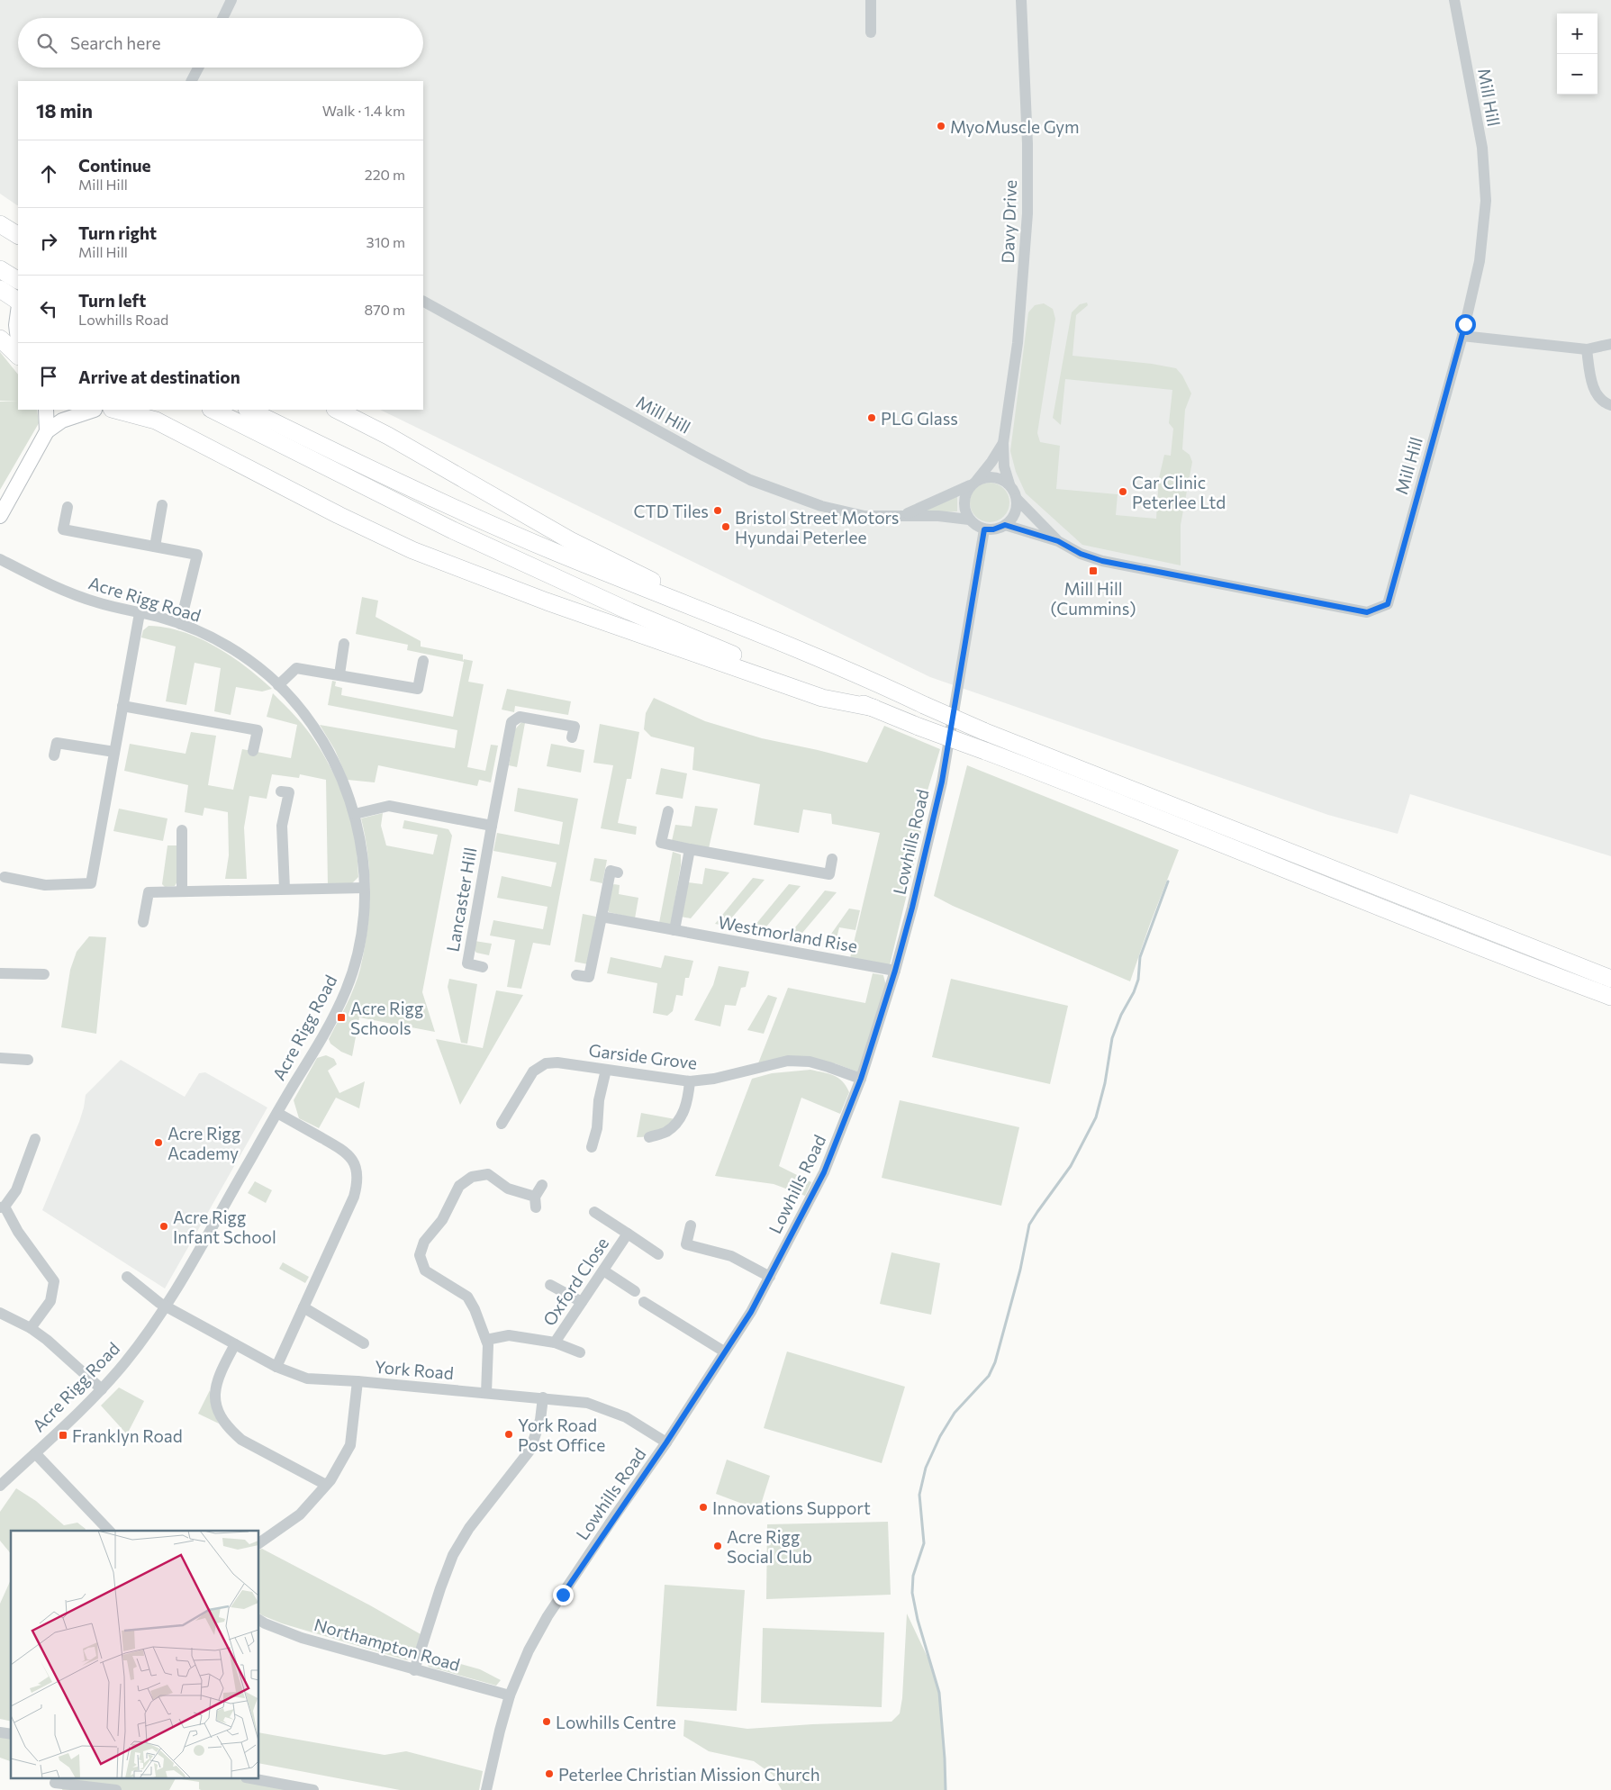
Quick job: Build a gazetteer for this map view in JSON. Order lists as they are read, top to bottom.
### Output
{
  "streets": {
    "street": [
      "Mill Hill",
      "Davy Drive",
      "Acre Rigg Road",
      "Lowhills Road",
      "Lancaster Hill",
      "Westmorland Rise",
      "Garside Grove",
      "Oxford Close",
      "York Road",
      "Northampton Road"
    ]
  },
  "crossings": [
    ["Mill Hill", "Davy Drive"],
    ["Mill Hill", "Lowhills Road"],
    ["Davy Drive", "Lowhills Road"],
    ["Acre Rigg Road", "York Road"],
    ["Lowhills Road", "Westmorland Rise"],
    ["Lowhills Road", "Garside Grove"],
    ["Lowhills Road", "York Road"],
    ["Lowhills Road", "Northampton Road"]
  ],
  "places": {
    "other": [
      "MyoMuscle Gym",
      "PLG Glass",
      "Car Clinic Peterlee Ltd",
      "CTD Tiles",
      "Bristol Street Motors Hyundai Peterlee",
      "Acre Rigg Academy",
      "Acre Rigg Infant School",
      "York Road Post Office",
      "Innovations Support",
      "Acre Rigg Social Club",
      "Lowhills Centre",
      "Peterlee Christian Mission Church"
    ],
    "transit": ["Mill Hill (Cummins)", "Acre Rigg Schools", "Franklyn Road"]
  },
  "page": {
    "map_buttons": ["+", "−"],
    "search": "Search here",
    "heading": ["18 min", "Walk · 1.4 km"],
    "list": [
      ["Continue", "Mill Hill", "220 m"],
      ["Turn right", "Mill Hill", "310 m"],
      ["Turn left", "Lowhills Road", "870 m"],
      "Arrive at destination"
    ]
  }
}
